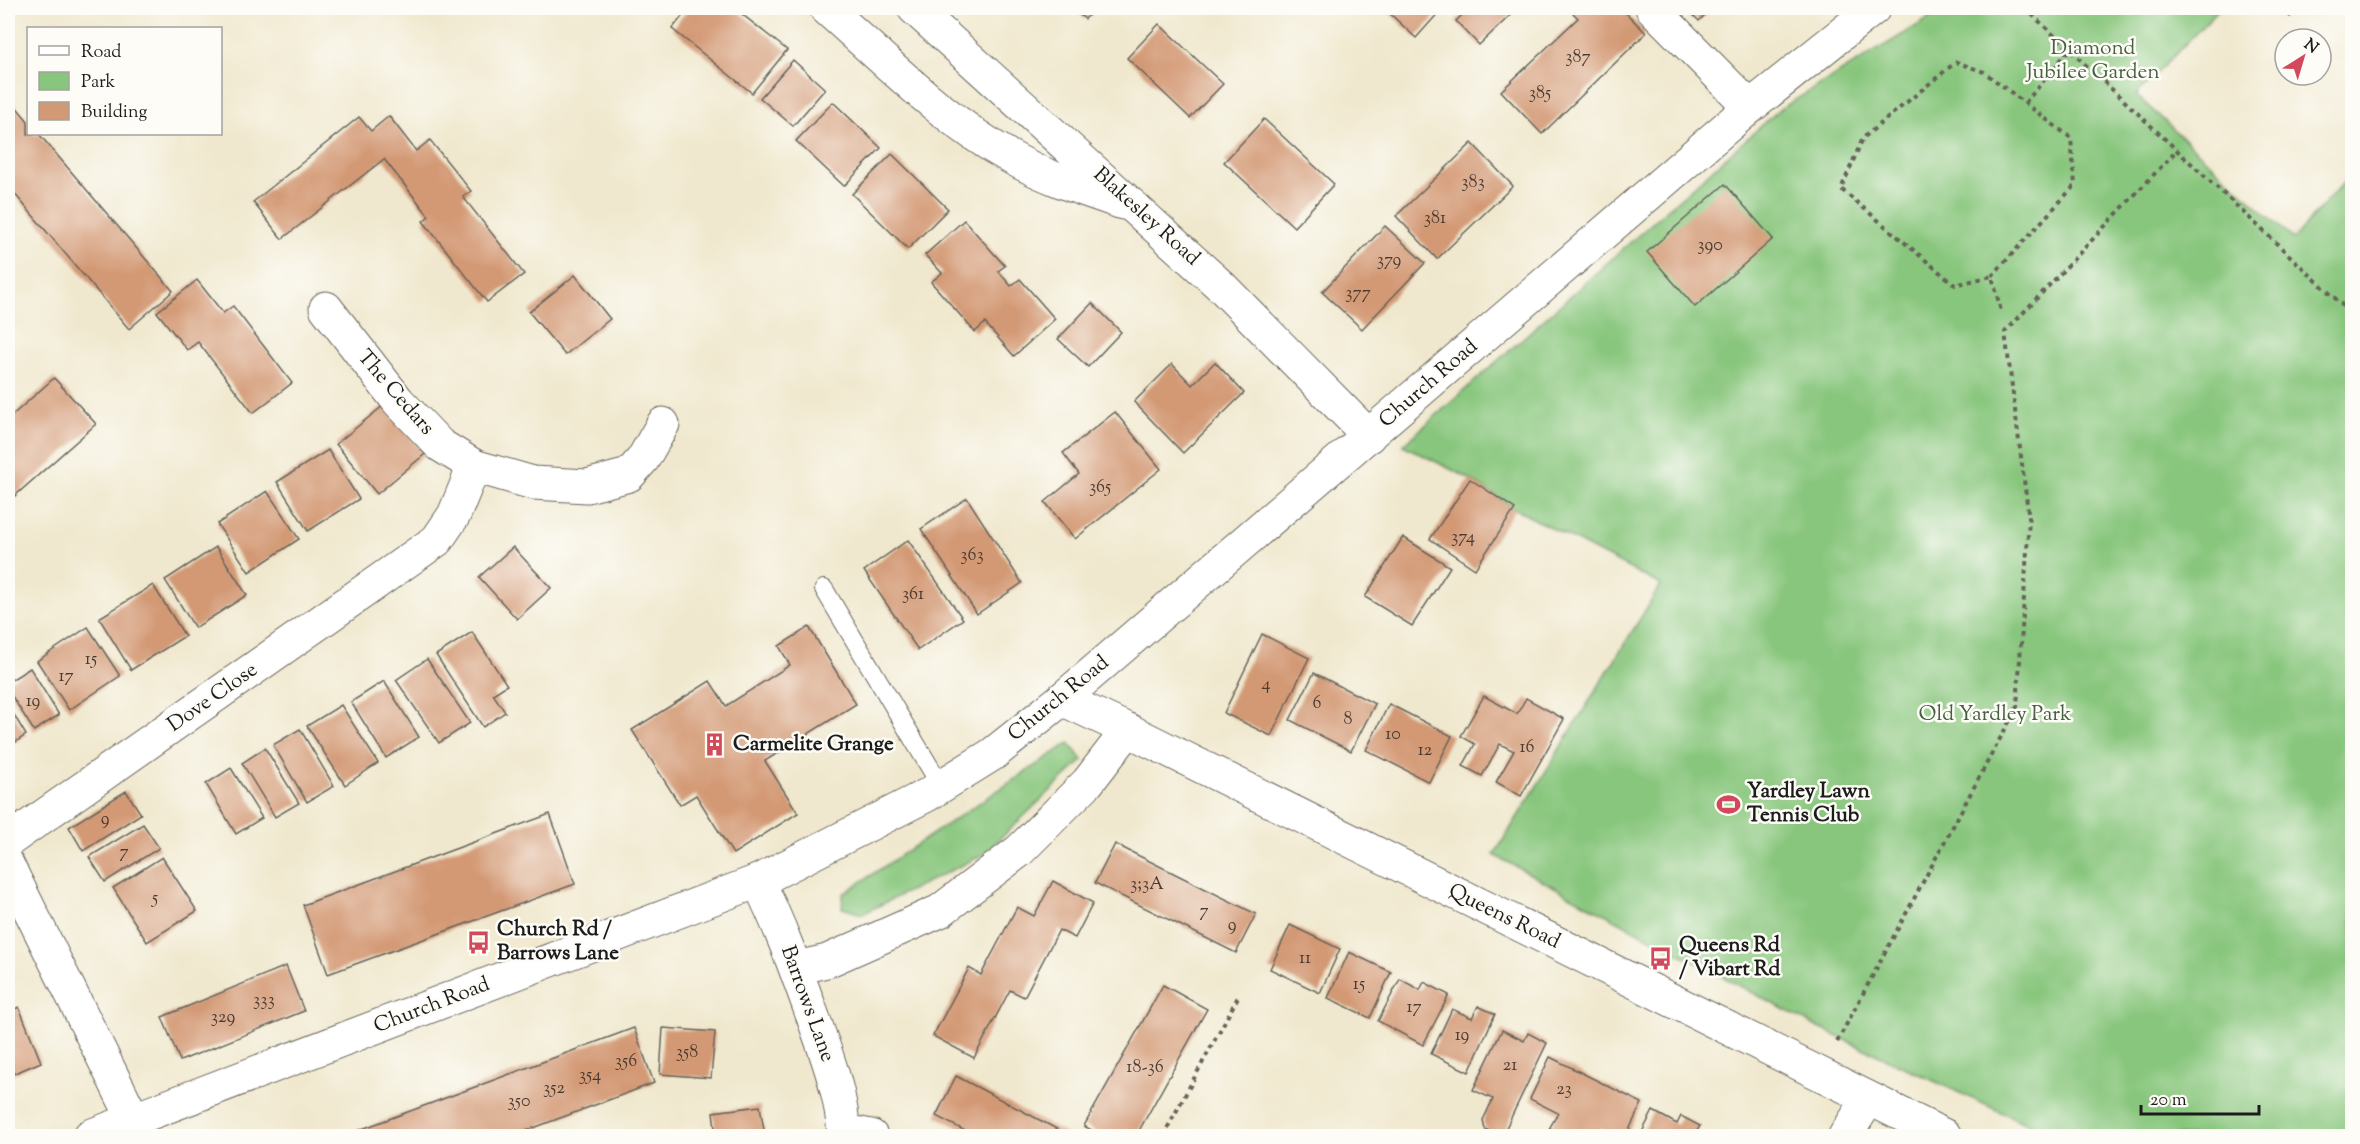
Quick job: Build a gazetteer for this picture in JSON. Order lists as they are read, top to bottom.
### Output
{
  "streets": {
    "street": [
      "Blakesley Road",
      "Church Road",
      "The Cedars",
      "Dove Close",
      "Queens Road",
      "Barrows Lane"
    ]
  },
  "crossings": [
    ["Blakesley Road", "Church Road"],
    ["Church Road", "Queens Road"],
    ["Church Road", "Barrows Lane"],
    ["The Cedars", "Dove Close"]
  ],
  "parks": ["Diamond Jubilee Garden", "Old Yardley Park"],
  "places": {
    "building": ["Carmelite Grange"],
    "sports": ["Yardley Lawn Tennis Club"],
    "bus stop": ["Church Rd / Barrows Lane", "Queens Rd / Vibart Rd"]
  },
  "house_numbers": [
    "387",
    "385",
    "383",
    "381",
    "390",
    "379",
    "377",
    "365",
    "374",
    "363",
    "361",
    "15",
    "17",
    "4",
    "19",
    "6",
    "8",
    "10",
    "16",
    "12",
    "9",
    "7",
    "3;3A",
    "5",
    "7",
    "9",
    "11",
    "15",
    "333",
    "17",
    "329",
    "19",
    "358",
    "356",
    "21",
    "18-36",
    "354",
    "352",
    "23",
    "350"
  ],
  "legend": ["Road", "Park", "Building"],
  "scale_bar": "20 m",
  "north": "top right"
}
